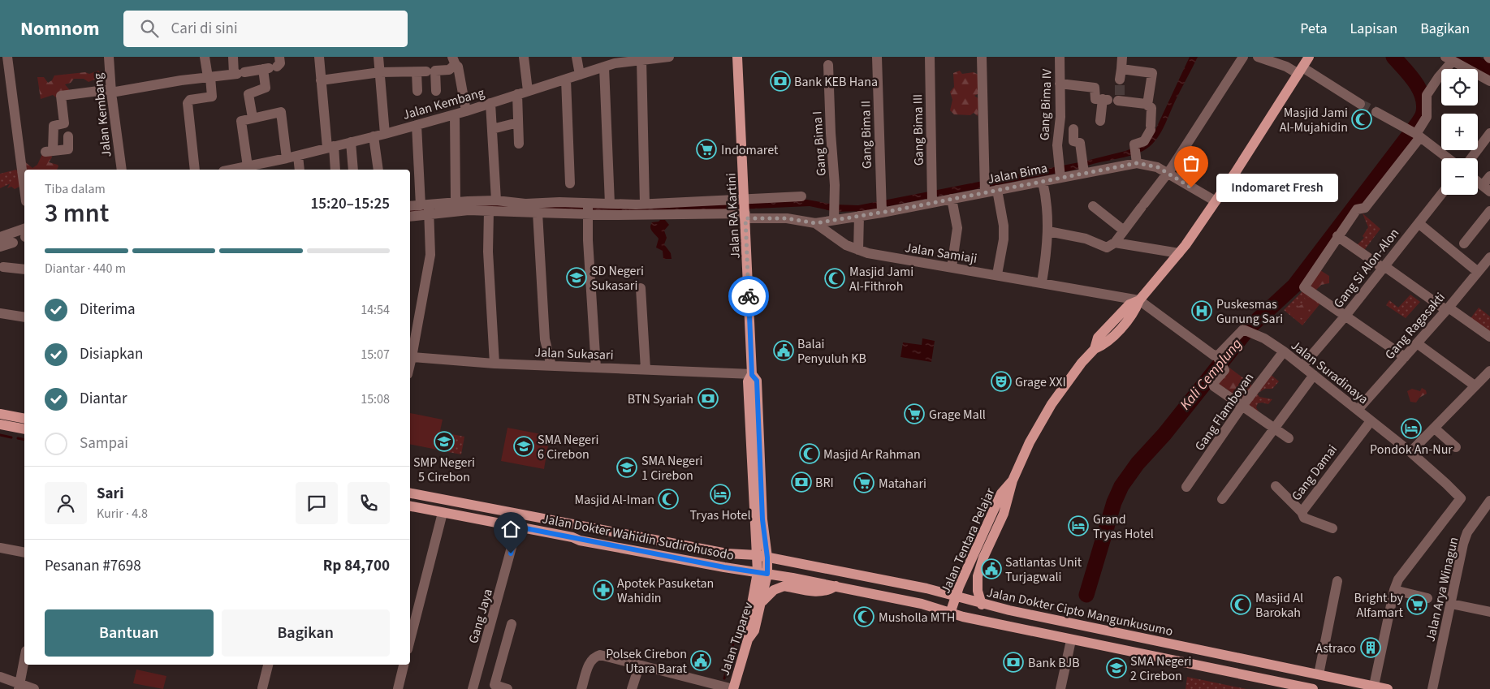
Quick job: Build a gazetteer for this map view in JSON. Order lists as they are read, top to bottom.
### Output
{
  "streets": {
    "main road": [
      "Jalan RA Kartini",
      "Jalan Dokter Wahidin Sudirohusodo",
      "Jalan Tentara Pelajar",
      "Jalan Dokter Cipto Mangunkusumo",
      "Jalan Tuparev"
    ],
    "street": [
      "Jalan Kembang",
      "Gang Bima IV",
      "Gang Bima III",
      "Gang Bima II",
      "Gang Bima I",
      "Jalan Bima",
      "Jalan Samiaji",
      "Gang Si Alon-Alon",
      "Gang Ragasakti",
      "Jalan Sukasari",
      "Jalan Suradinaya",
      "Gang Flamboyan",
      "Gang Damai",
      "Jalan Arya Winagun",
      "Gang Jaya"
    ]
  },
  "crossings": [
    ["Gang Bima IV", "Jalan Bima"],
    ["Gang Bima III", "Jalan Bima"],
    ["Gang Bima II", "Jalan Bima"],
    ["Gang Bima I", "Jalan Bima"],
    ["Jalan Bima", "Jalan Samiaji"],
    ["Jalan Bima", "Jalan Tentara Pelajar"],
    ["Jalan RA Kartini", "Jalan Samiaji"],
    ["Jalan RA Kartini", "Jalan Sukasari"],
    ["Jalan RA Kartini", "Jalan Dokter Wahidin Sudirohusodo"],
    ["Jalan RA Kartini", "Jalan Dokter Cipto Mangunkusumo"],
    ["Jalan RA Kartini", "Jalan Tuparev"],
    ["Jalan Samiaji", "Jalan Tentara Pelajar"],
    ["Gang Si Alon-Alon", "Jalan Suradinaya"],
    ["Gang Ragasakti", "Jalan Suradinaya"],
    ["Jalan Suradinaya", "Gang Flamboyan"],
    ["Jalan Suradinaya", "Gang Damai"],
    ["Jalan Dokter Wahidin Sudirohusodo", "Jalan Dokter Cipto Mangunkusumo"],
    ["Jalan Dokter Wahidin Sudirohusodo", "Gang Jaya"],
    ["Jalan Dokter Wahidin Sudirohusodo", "Jalan Tuparev"],
    ["Jalan Tentara Pelajar", "Jalan Dokter Cipto Mangunkusumo"]
  ],
  "water": ["Kali Cemplung"],
  "places": {
    "bank": [
      "Bank KEB Hana",
      "BTN Syariah",
      "BRI",
      "Bank BJB"
    ],
    "mosque": [
      "Masjid Jami Al-Mujahidin",
      "Masjid Jami Al-Fithroh",
      "Masjid Ar Rahman",
      "Masjid Al-Iman",
      "Masjid Al Barokah",
      "Musholla MTH"
    ],
    "supermarket": [
      "Indomaret",
      "Grage Mall",
      "Matahari",
      "Bright by Alfamart"
    ],
    "other": ["Indomaret Fresh"],
    "school or university": [
      "SD Negeri Sukasari",
      "SMP Negeri 5 Cirebon",
      "SMA Negeri 6 Cirebon",
      "SMA Negeri 1 Cirebon",
      "SMA Negeri 2 Cirebon"
    ],
    "hospital": ["Puskesmas Gunung Sari"],
    "public building": ["Balai Penyuluh KB", "Satlantas Unit Turjagwali", "Polsek Cirebon Utara Barat"],
    "theatre": ["Grage XXI"],
    "hotel": ["Pondok An-Nur", "Tryas Hotel", "Grand Tryas Hotel"],
    "pharmacy": ["Apotek Pasuketan Wahidin"],
    "building": ["Astraco"]
  },
  "page": {
    "header": "Nomnom",
    "search": "Cari di sini",
    "nav": ["Peta", "Lapisan", "Bagikan"],
    "map_buttons": ["+", "−"],
    "heading": ["3 mnt", "Tiba dalam", "15:20–15:25"],
    "panel": [
      "Sari",
      "Kurir · 4.8",
      "Pesanan #7698",
      "Rp 84,700"
    ],
    "bubble": "Indomaret Fresh",
    "bar": "Diantar · 440 m",
    "list": [
      ["Diterima", "14:54"],
      ["Disiapkan", "15:07"],
      ["Diantar", "15:08"],
      "Sampai"
    ],
    "buttons": ["Bantuan", "Bagikan"]
  }
}
